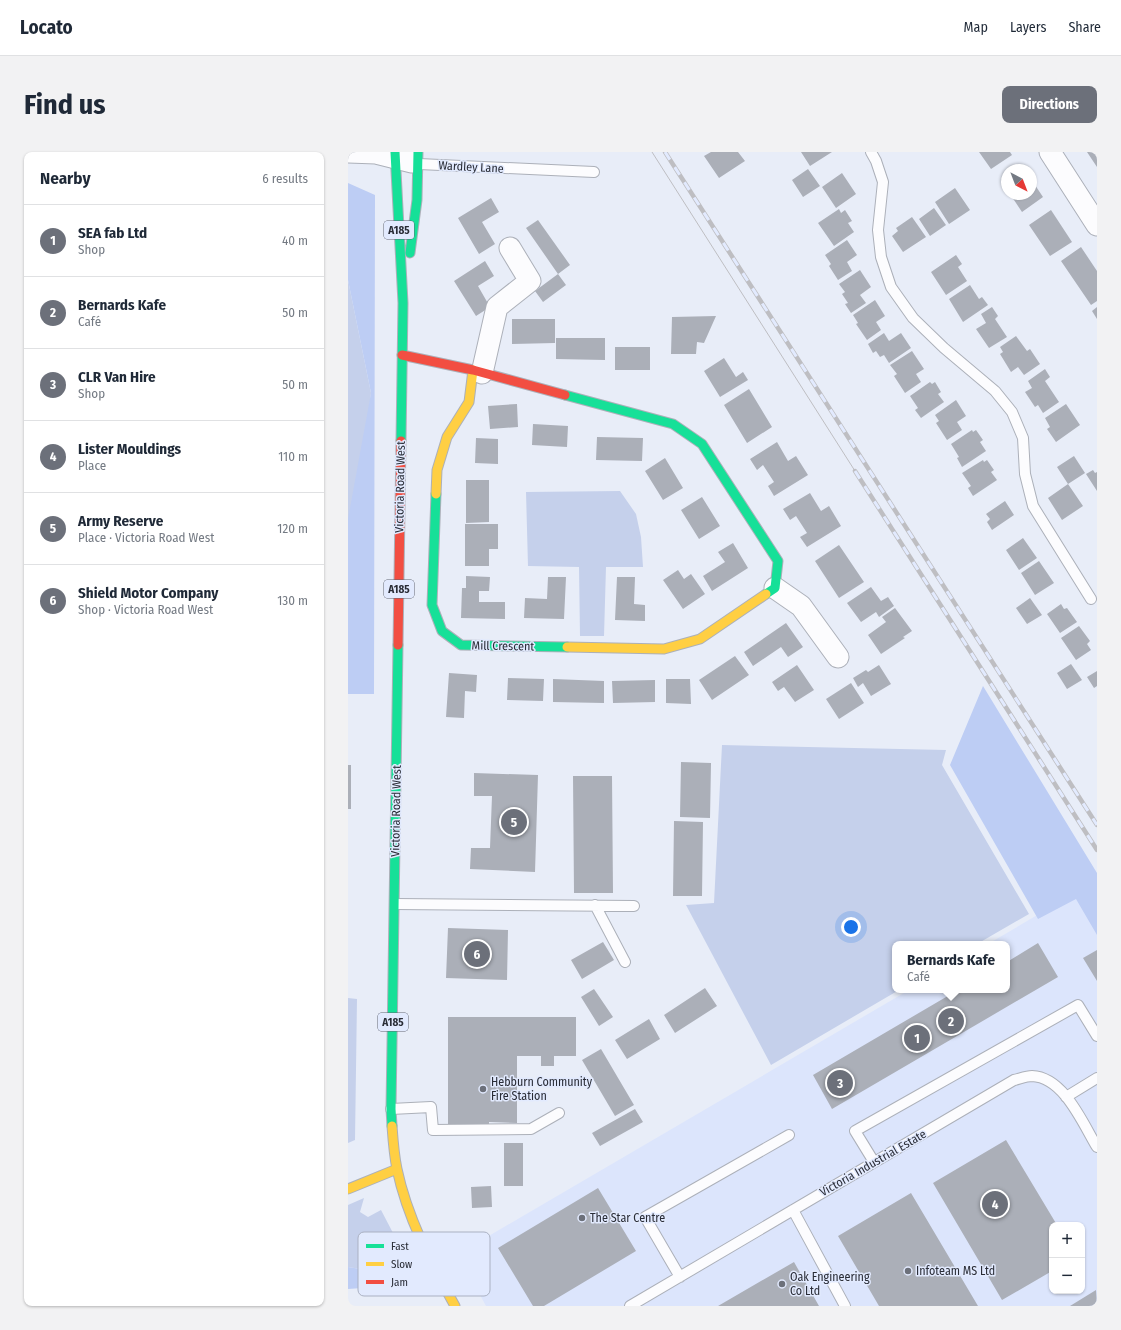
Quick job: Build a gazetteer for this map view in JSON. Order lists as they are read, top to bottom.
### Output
{
  "streets": {
    "main road": ["A185", "Victoria Road West", "Mill Crescent"],
    "street": ["Wardley Lane"],
    "lane": ["Victoria Industrial Estate"]
  },
  "crossings": [
    ["Wardley Lane", "A185"],
    ["A185", "Victoria Road West"]
  ],
  "places": [
    "Hebburn Community Fire Station",
    "The Star Centre",
    "Infoteam MS Ltd",
    "Oak Engineering Co Ltd"
  ],
  "legend": ["Fast", "Slow", "Jam"],
  "north": "bottom right",
  "page": {
    "header": "Locato",
    "nav": ["Map", "Layers", "Share"],
    "buttons": "Directions",
    "title": "Find us",
    "heading": ["Nearby", "6 results"],
    "list": [
      {
        "mark": "1",
        "name": "SEA fab Ltd",
        "note": "Shop",
        "value": "40 m"
      },
      {
        "mark": "2",
        "name": "Bernards Kafe",
        "note": "Café",
        "value": "50 m"
      },
      {
        "mark": "3",
        "name": "CLR Van Hire",
        "note": "Shop",
        "value": "50 m"
      },
      {
        "mark": "4",
        "name": "Lister Mouldings",
        "note": "Place",
        "value": "110 m"
      },
      {
        "mark": "5",
        "name": "Army Reserve",
        "note": "Place · Victoria Road West",
        "value": "120 m"
      },
      {
        "mark": "6",
        "name": "Shield Motor Company",
        "note": "Shop · Victoria Road West",
        "value": "130 m"
      }
    ],
    "pins": [
      "5",
      "6",
      "2",
      "1",
      "3",
      "4"
    ],
    "popup": ["Bernards Kafe", "Café"],
    "map_buttons": ["+", "−"]
  }
}
